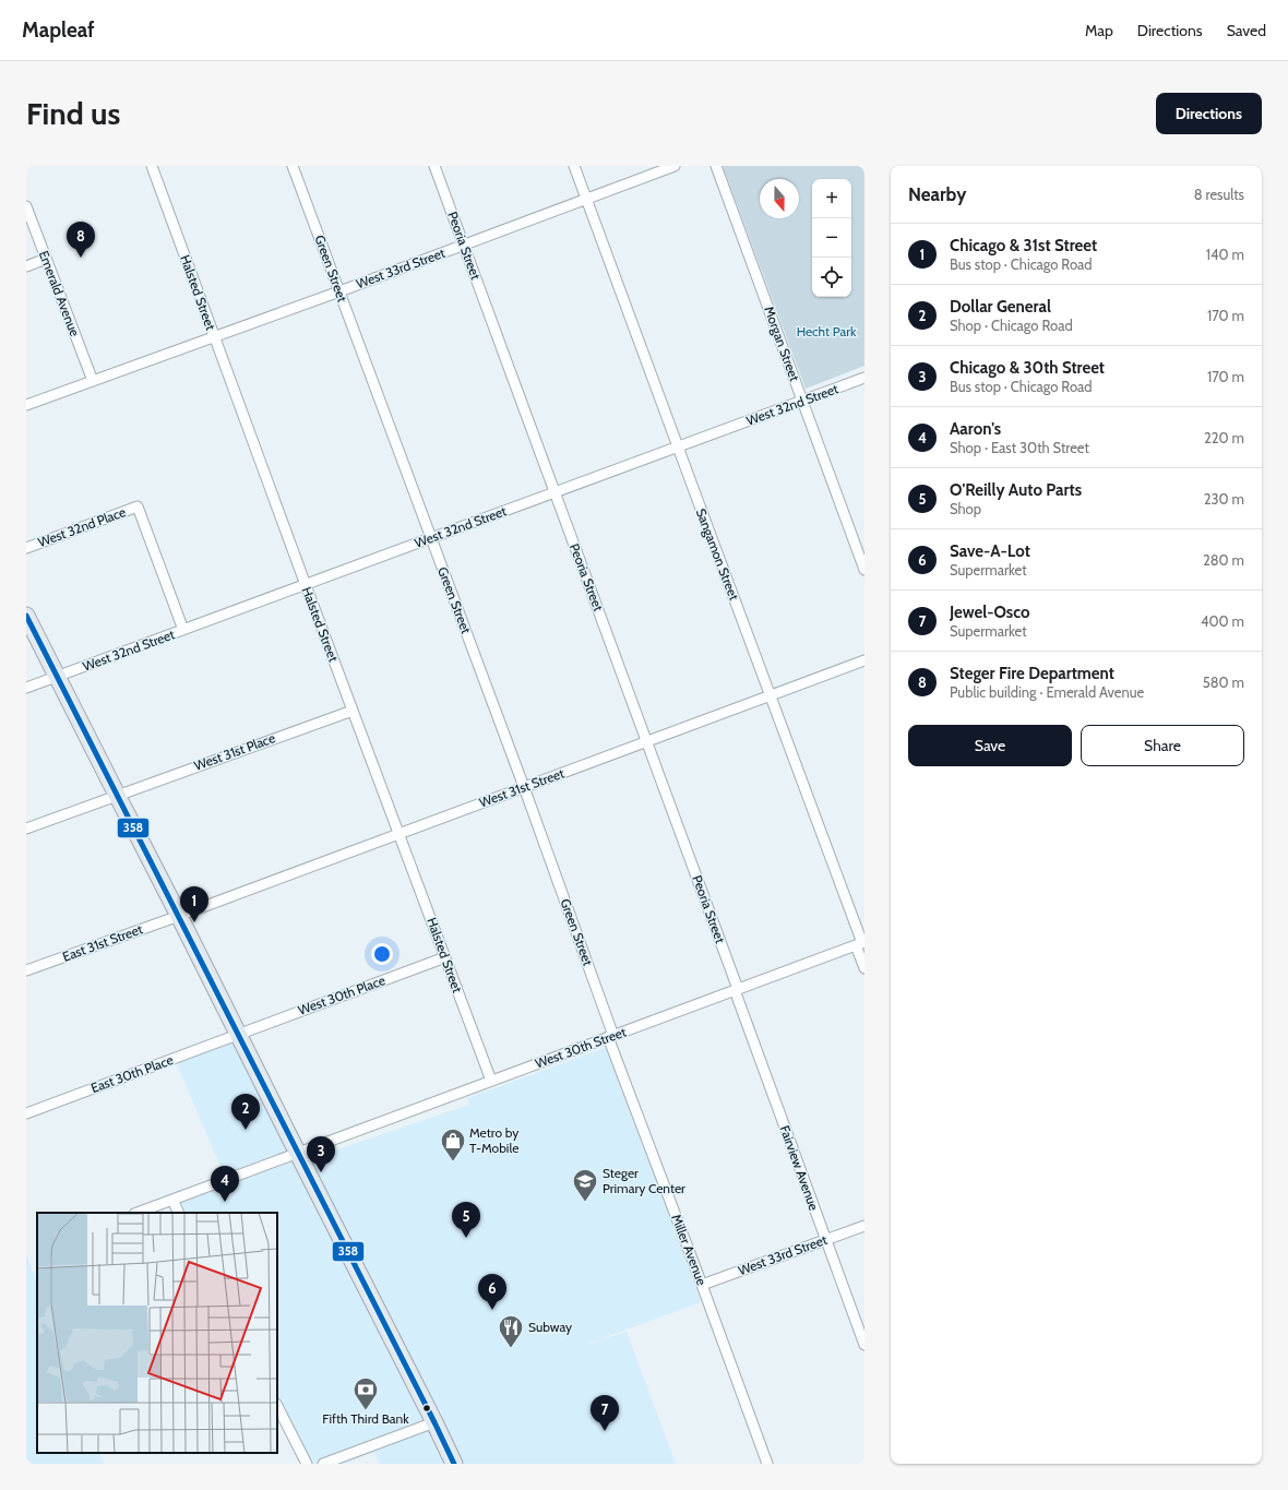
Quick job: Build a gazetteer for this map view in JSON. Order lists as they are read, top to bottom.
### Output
{
  "streets": {
    "street": [
      "Peoria Street",
      "Green Street",
      "West 33rd Street",
      "Halsted Street",
      "Emerald Avenue",
      "Morgan Street",
      "West 32nd Street",
      "West 32nd Place",
      "Sangamon Street",
      "West 31st Place",
      "West 31st Street",
      "East 31st Street",
      "West 30th Place",
      "West 30th Street",
      "East 30th Place",
      "Fairview Avenue",
      "Miller Avenue"
    ]
  },
  "crossings": [
    ["Peoria Street", "West 33rd Street"],
    ["Peoria Street", "West 32nd Street"],
    ["Peoria Street", "West 31st Street"],
    ["Peoria Street", "West 30th Street"],
    ["Peoria Street", "Fairview Avenue"],
    ["Green Street", "West 33rd Street"],
    ["Green Street", "West 32nd Street"],
    ["Green Street", "West 31st Street"],
    ["Green Street", "West 30th Street"],
    ["Green Street", "Miller Avenue"],
    ["West 33rd Street", "Halsted Street"],
    ["West 33rd Street", "Emerald Avenue"],
    ["West 33rd Street", "Sangamon Street"],
    ["West 33rd Street", "Fairview Avenue"],
    ["West 33rd Street", "Miller Avenue"],
    ["Halsted Street", "West 32nd Street"],
    ["Halsted Street", "West 31st Place"],
    ["Halsted Street", "West 31st Street"],
    ["Halsted Street", "West 30th Place"],
    ["Halsted Street", "West 30th Street"],
    ["Morgan Street", "West 32nd Street"],
    ["West 32nd Street", "West 32nd Place"],
    ["West 32nd Street", "Sangamon Street"],
    ["Sangamon Street", "West 31st Street"],
    ["Sangamon Street", "West 30th Street"],
    ["West 31st Street", "East 31st Street"],
    ["West 30th Place", "East 30th Place"],
    ["West 30th Street", "Fairview Avenue"],
    ["West 30th Street", "Miller Avenue"]
  ],
  "parks": ["Hecht Park"],
  "places": {
    "shop": ["Metro by T-Mobile"],
    "school or university": ["Steger Primary Center"],
    "restaurant": ["Subway"],
    "bank": ["Fifth Third Bank"]
  },
  "lines": ["transit line 358"],
  "north": "bottom",
  "page": {
    "header": "Mapleaf",
    "nav": ["Map", "Directions", "Saved"],
    "buttons": [
      "Directions",
      ["Save", "Share"]
    ],
    "title": "Find us",
    "heading": ["Nearby", "8 results"],
    "map_buttons": ["+", "−"],
    "pins": [
      "8",
      "1",
      "2",
      "3",
      "4",
      "5",
      "6",
      "7"
    ],
    "list": [
      {
        "mark": "1",
        "name": "Chicago & 31st Street",
        "note": "Bus stop · Chicago Road",
        "value": "140 m"
      },
      {
        "mark": "2",
        "name": "Dollar General",
        "note": "Shop · Chicago Road",
        "value": "170 m"
      },
      {
        "mark": "3",
        "name": "Chicago & 30th Street",
        "note": "Bus stop · Chicago Road",
        "value": "170 m"
      },
      {
        "mark": "4",
        "name": "Aaron's",
        "note": "Shop · East 30th Street",
        "value": "220 m"
      },
      {
        "mark": "5",
        "name": "O'Reilly Auto Parts",
        "note": "Shop",
        "value": "230 m"
      },
      {
        "mark": "6",
        "name": "Save-A-Lot",
        "note": "Supermarket",
        "value": "280 m"
      },
      {
        "mark": "7",
        "name": "Jewel-Osco",
        "note": "Supermarket",
        "value": "400 m"
      },
      {
        "mark": "8",
        "name": "Steger Fire Department",
        "note": "Public building · Emerald Avenue",
        "value": "580 m"
      }
    ]
  }
}
